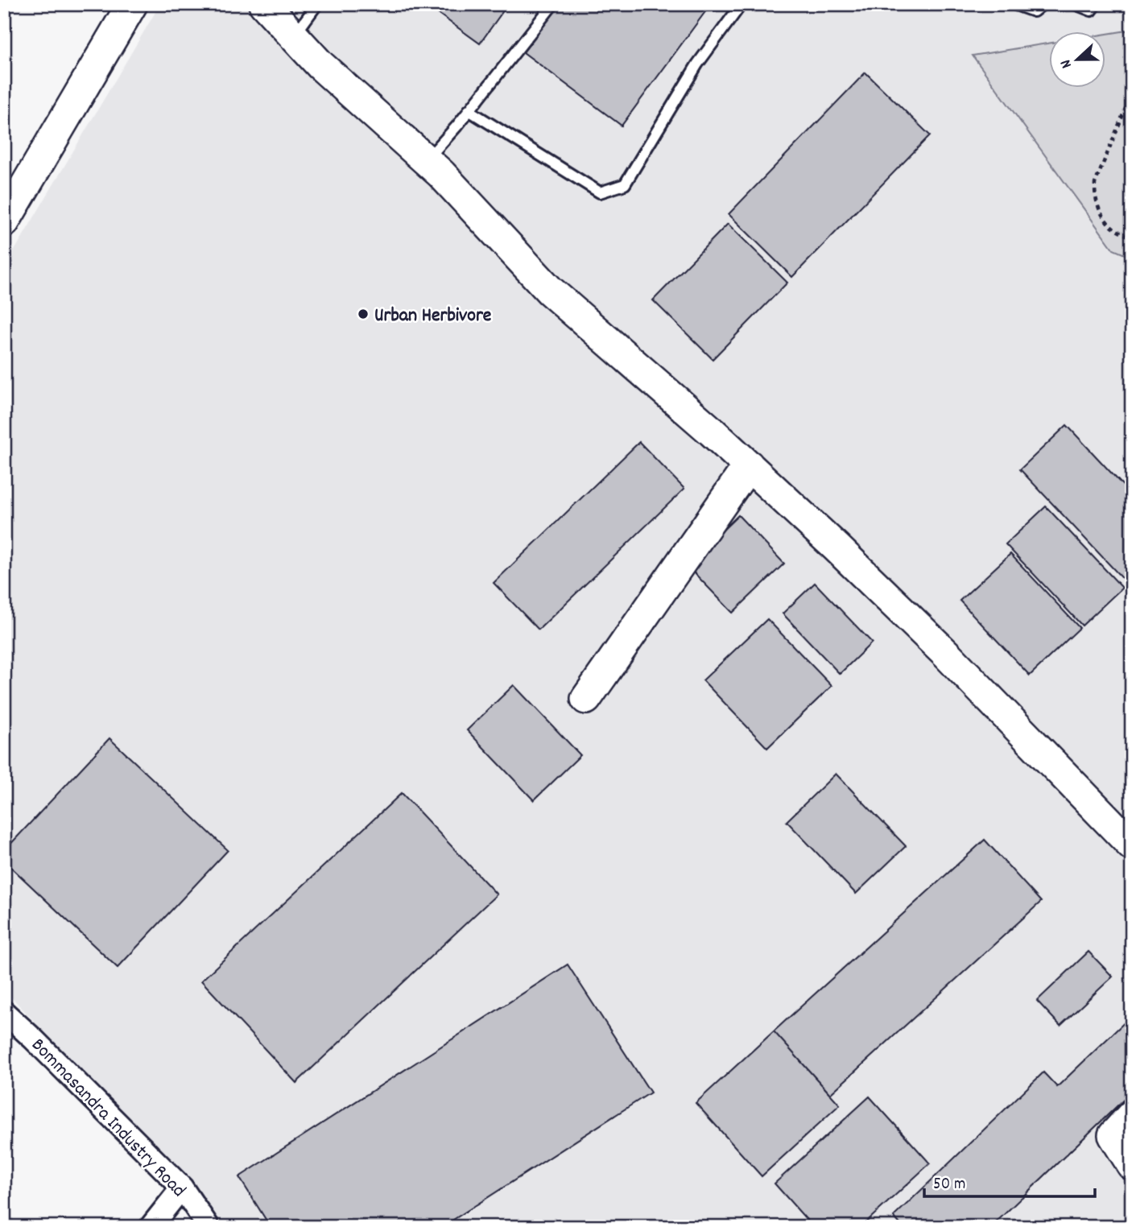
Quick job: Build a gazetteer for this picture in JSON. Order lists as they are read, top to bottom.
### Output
{
  "streets": {
    "street": ["Bommasandra Industry Road"]
  },
  "places": ["Urban Herbivore"],
  "scale_bar": "50 m",
  "north": "left"
}
